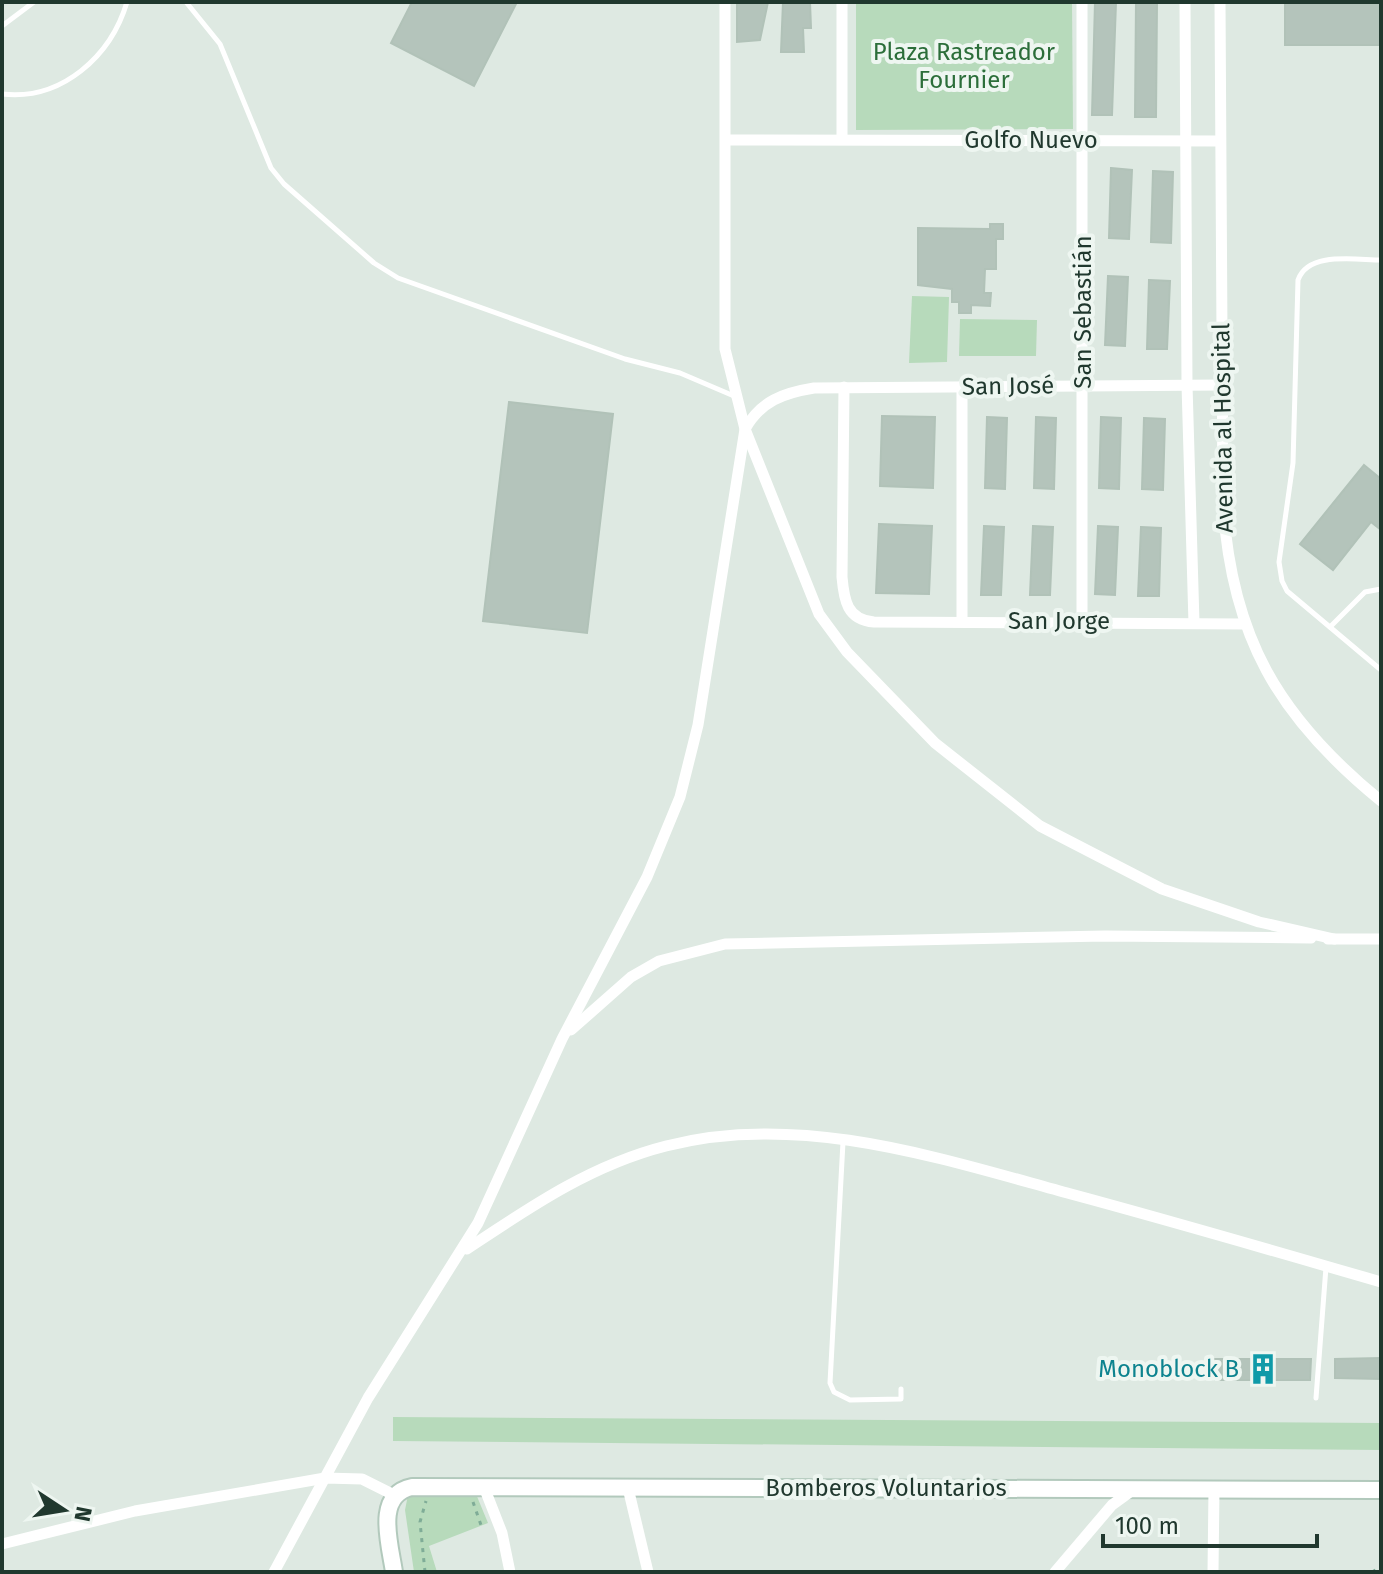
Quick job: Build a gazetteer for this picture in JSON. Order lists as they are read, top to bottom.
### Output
{
  "streets": {
    "main road": ["Bomberos Voluntarios"],
    "street": [
      "Golfo Nuevo",
      "San Sebastián",
      "San José",
      "Avenida al Hospital",
      "San Jorge"
    ]
  },
  "crossings": [
    ["Golfo Nuevo", "San Sebastián"],
    ["Golfo Nuevo", "Avenida al Hospital"],
    ["San Sebastián", "San José"],
    ["San Sebastián", "San Jorge"],
    ["San José", "Avenida al Hospital"],
    ["San José", "San Jorge"],
    ["Avenida al Hospital", "San Jorge"]
  ],
  "parks": ["Plaza Rastreador Fournier"],
  "places": {
    "building": ["Monoblock B"]
  },
  "scale_bar": "100 m",
  "north": "right"
}
